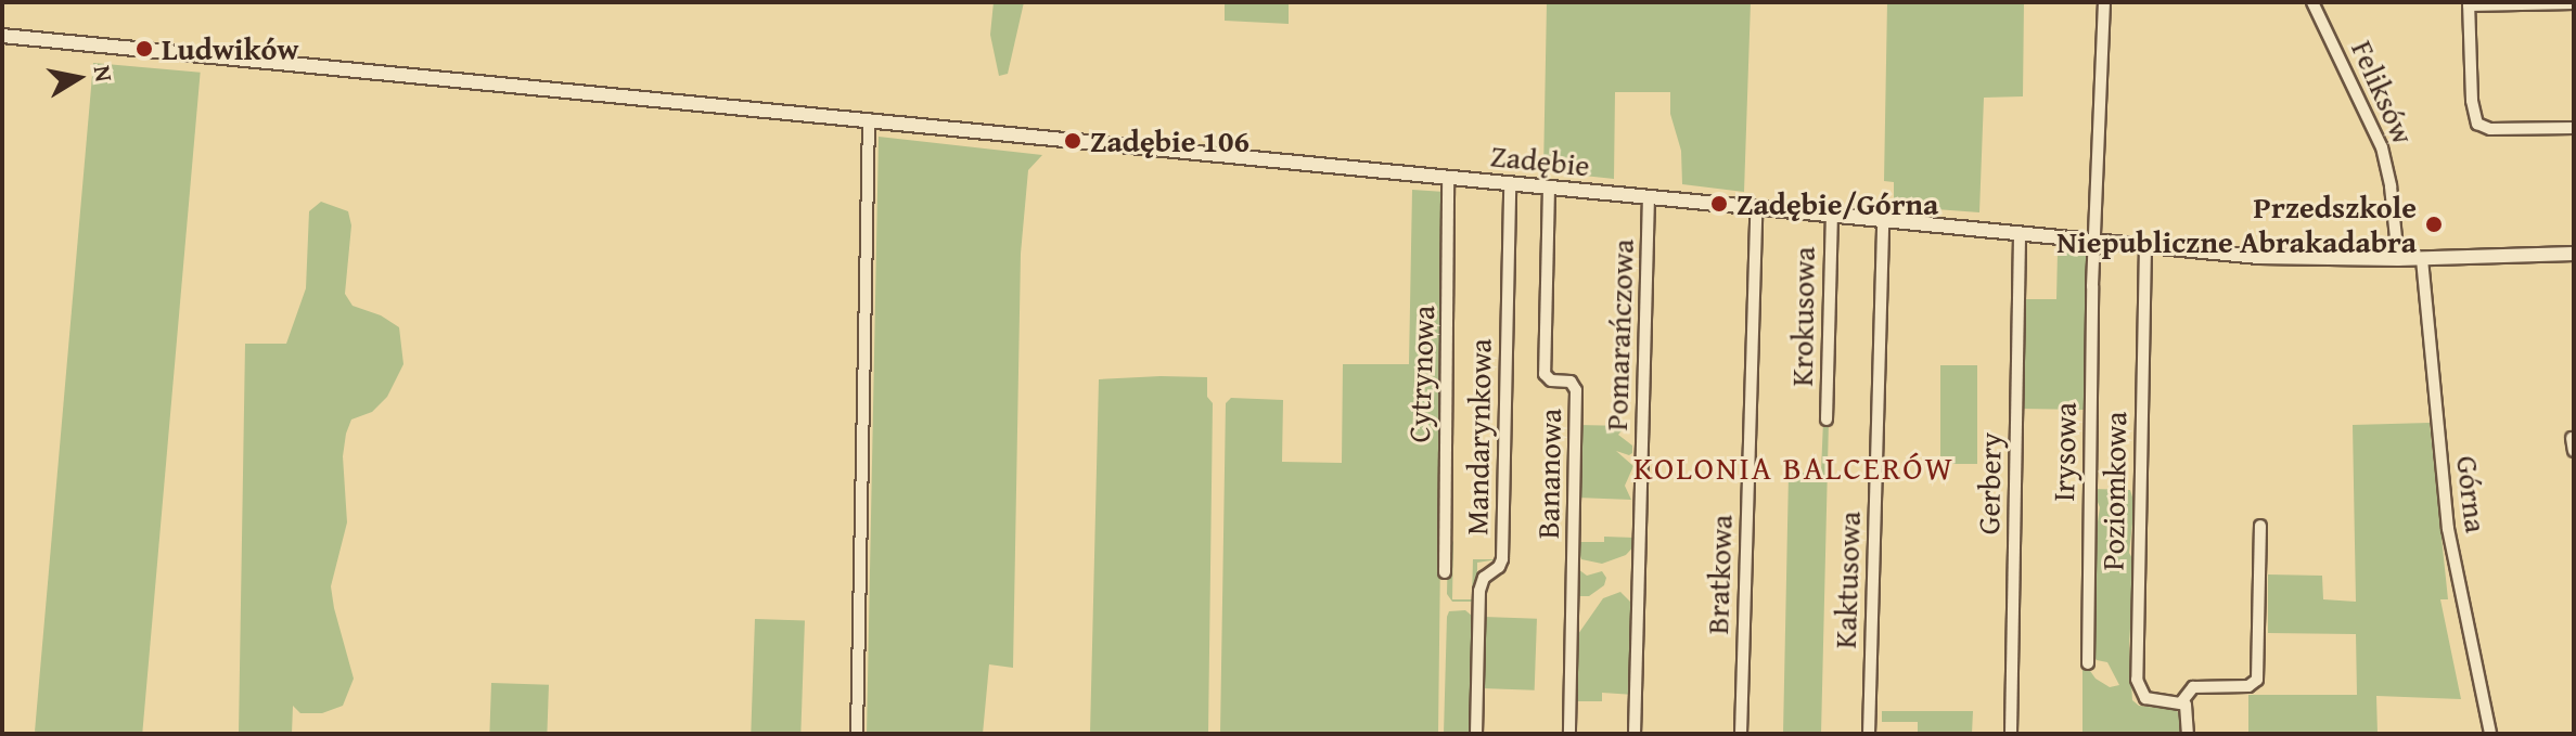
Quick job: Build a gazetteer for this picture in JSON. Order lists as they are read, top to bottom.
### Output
{
  "streets": {
    "street": [
      "Feliksów",
      "Zadębie",
      "Krokusowa",
      "Pomarańczowa",
      "Cytrynowa",
      "Mandarynkowa",
      "Irysowa",
      "Bananowa",
      "Gerbery",
      "Poziomkowa",
      "Górna",
      "Bratkowa",
      "Kaktusowa"
    ]
  },
  "crossings": [
    ["Feliksów", "Zadębie"],
    ["Zadębie", "Krokusowa"],
    ["Zadębie", "Pomarańczowa"],
    ["Zadębie", "Cytrynowa"],
    ["Zadębie", "Mandarynkowa"],
    ["Zadębie", "Irysowa"],
    ["Zadębie", "Bananowa"],
    ["Zadębie", "Gerbery"],
    ["Zadębie", "Poziomkowa"],
    ["Zadębie", "Górna"],
    ["Zadębie", "Bratkowa"],
    ["Zadębie", "Kaktusowa"]
  ],
  "districts": ["KOLONIA BALCERÓW"],
  "places": [
    "Ludwików",
    "Zadębie 106",
    "Zadębie/Górna",
    "Przedszkole Niepubliczne Abrakadabra"
  ],
  "north": "right"
}
